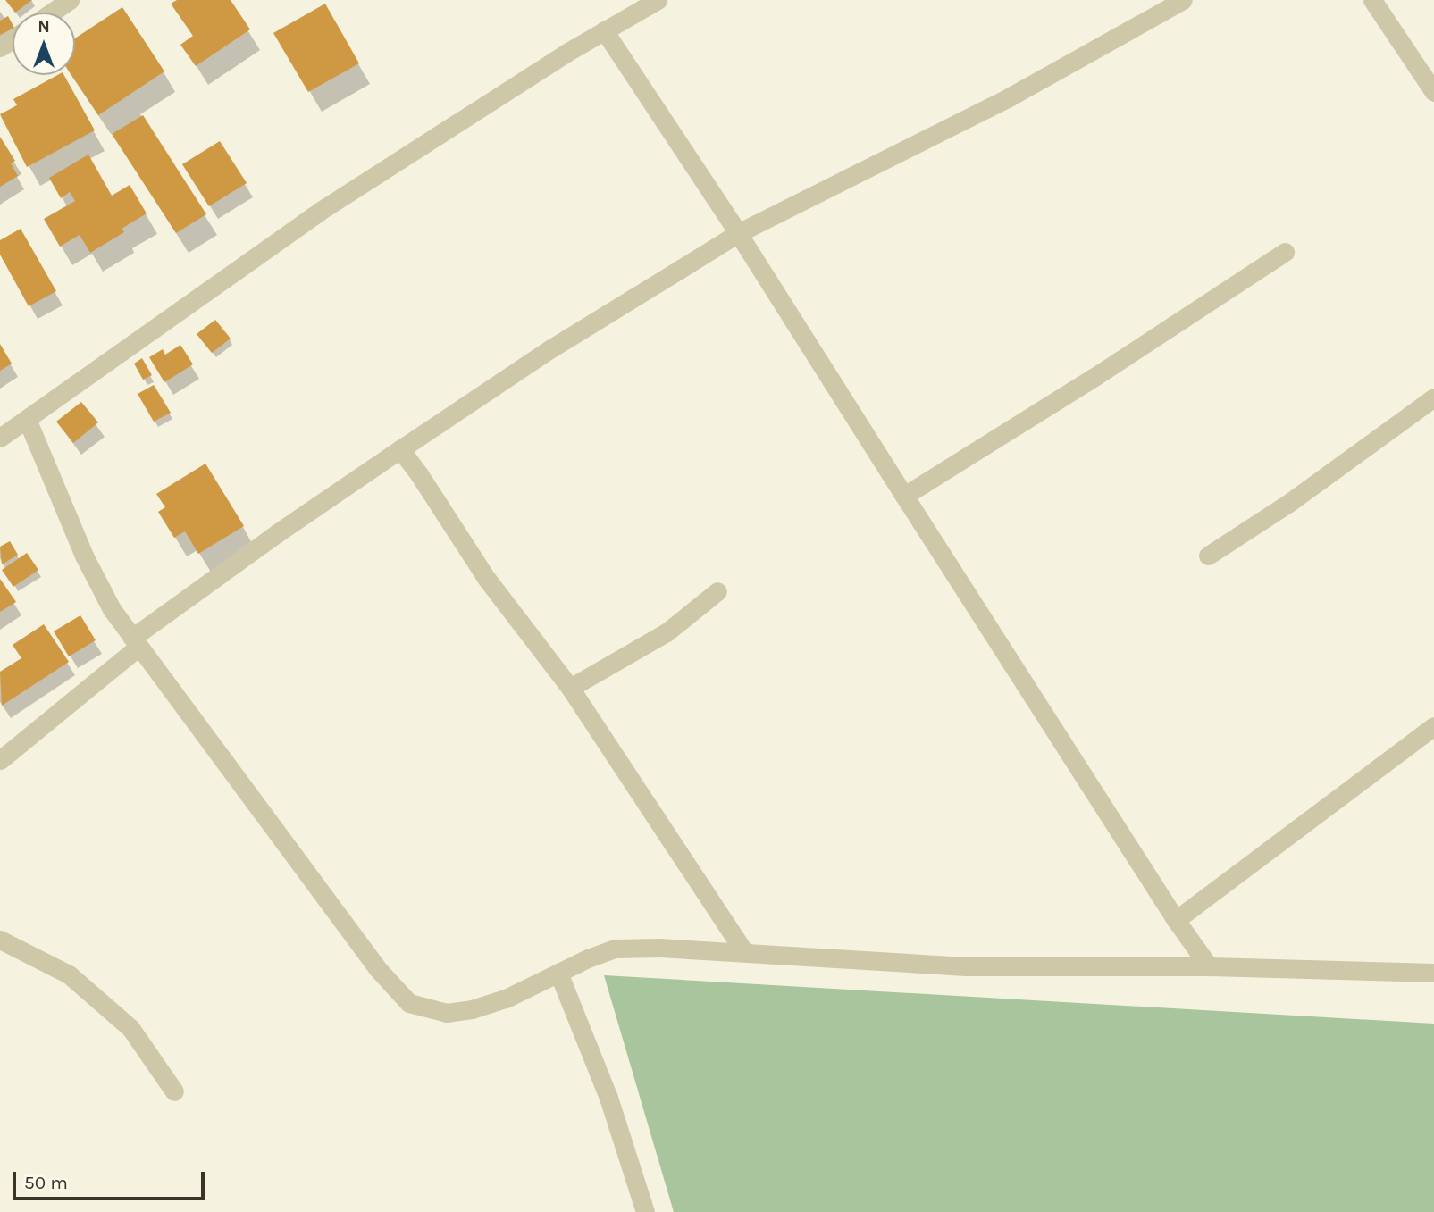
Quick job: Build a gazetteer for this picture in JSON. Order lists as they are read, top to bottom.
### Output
{
  "scale_bar": "50 m",
  "north": "top"
}
